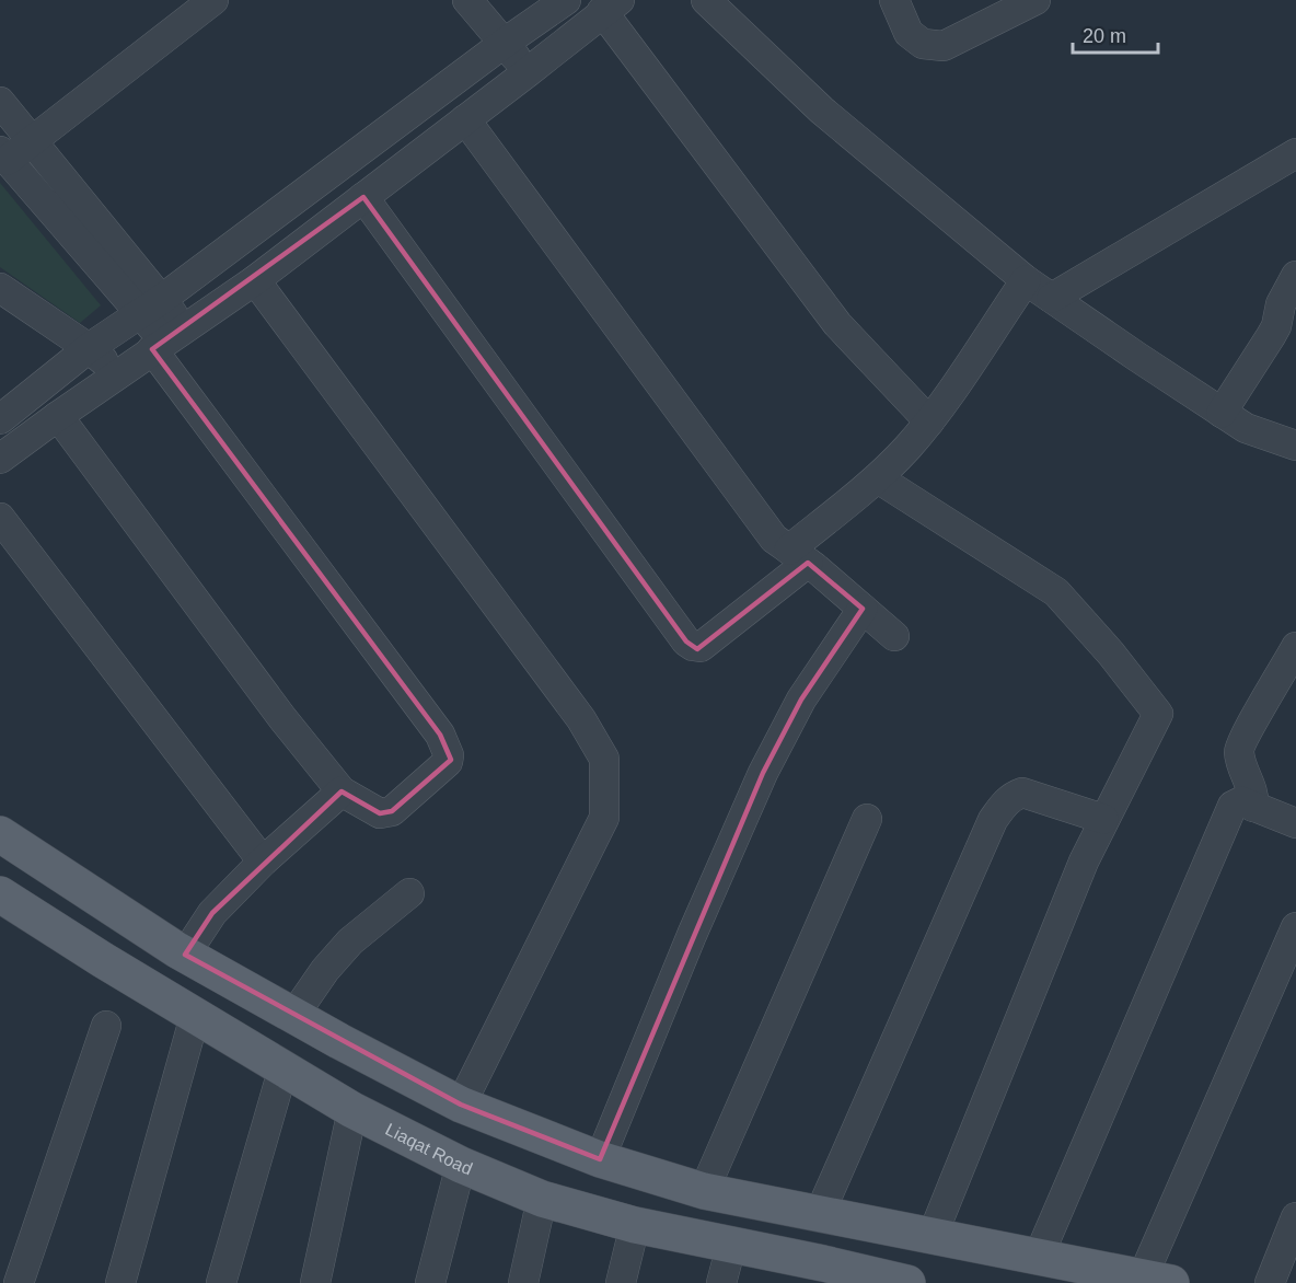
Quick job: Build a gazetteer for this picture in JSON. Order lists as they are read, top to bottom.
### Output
{
  "streets": {
    "main road": ["Liaqat Road"]
  },
  "scale_bar": "20 m"
}
